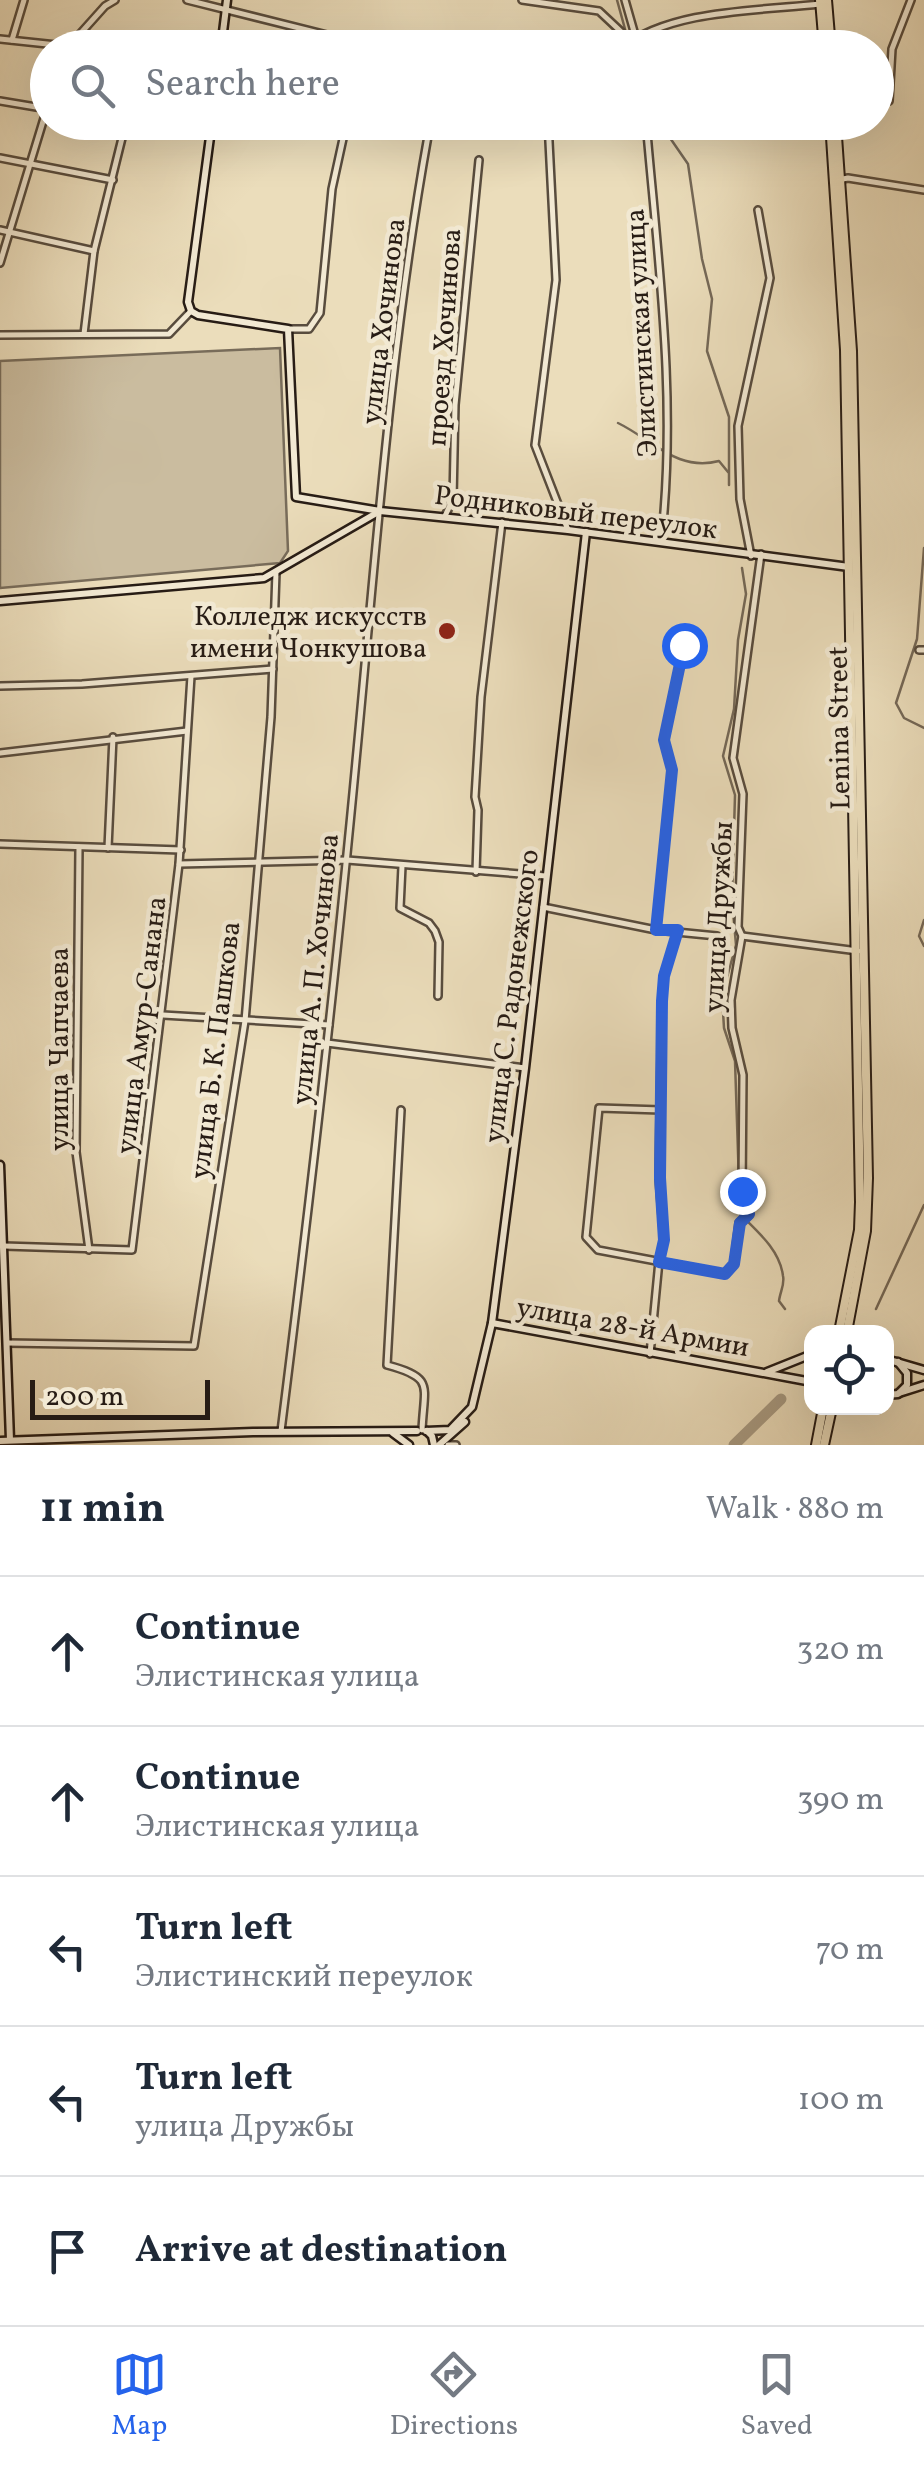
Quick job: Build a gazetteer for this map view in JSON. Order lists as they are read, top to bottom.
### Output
{
  "streets": {
    "main road": ["Lenina Street"],
    "street": [
      "улица Хочинова",
      "Элистинская улица",
      "проезд Хочинова",
      "Родниковый переулок",
      "улица Дружбы",
      "улица А. П. Хочинова",
      "улица С. Радонежского",
      "улица Амур-Санана",
      "улица Чапчаева",
      "улица Б. К. Пашкова",
      "улица 28-й Армии"
    ]
  },
  "crossings": [
    ["улица Хочинова", "Родниковый переулок"],
    ["улица Хочинова", "улица А. П. Хочинова"],
    ["Элистинская улица", "Родниковый переулок"],
    ["проезд Хочинова", "Родниковый переулок"],
    ["Родниковый переулок", "Lenina Street"],
    ["Родниковый переулок", "улица Дружбы"],
    ["Родниковый переулок", "улица А. П. Хочинова"],
    ["Родниковый переулок", "улица С. Радонежского"],
    ["улица С. Радонежского", "улица 28-й Армии"],
    ["улица Амур-Санана", "улица Чапчаева"]
  ],
  "places": ["Колледж искусств имени Чонкушова"],
  "scale_bar": "200 m",
  "page": {
    "search": "Search here",
    "scale": "200 m",
    "heading": ["11 min", "Walk · 880 m"],
    "list": [
      ["Continue", "Элистинская улица", "320 m"],
      ["Continue", "Элистинская улица", "390 m"],
      ["Turn left", "Элистинский переулок", "70 m"],
      ["Turn left", "улица Дружбы", "100 m"],
      "Arrive at destination"
    ],
    "nav": ["Map", "Directions", "Saved"]
  }
}
